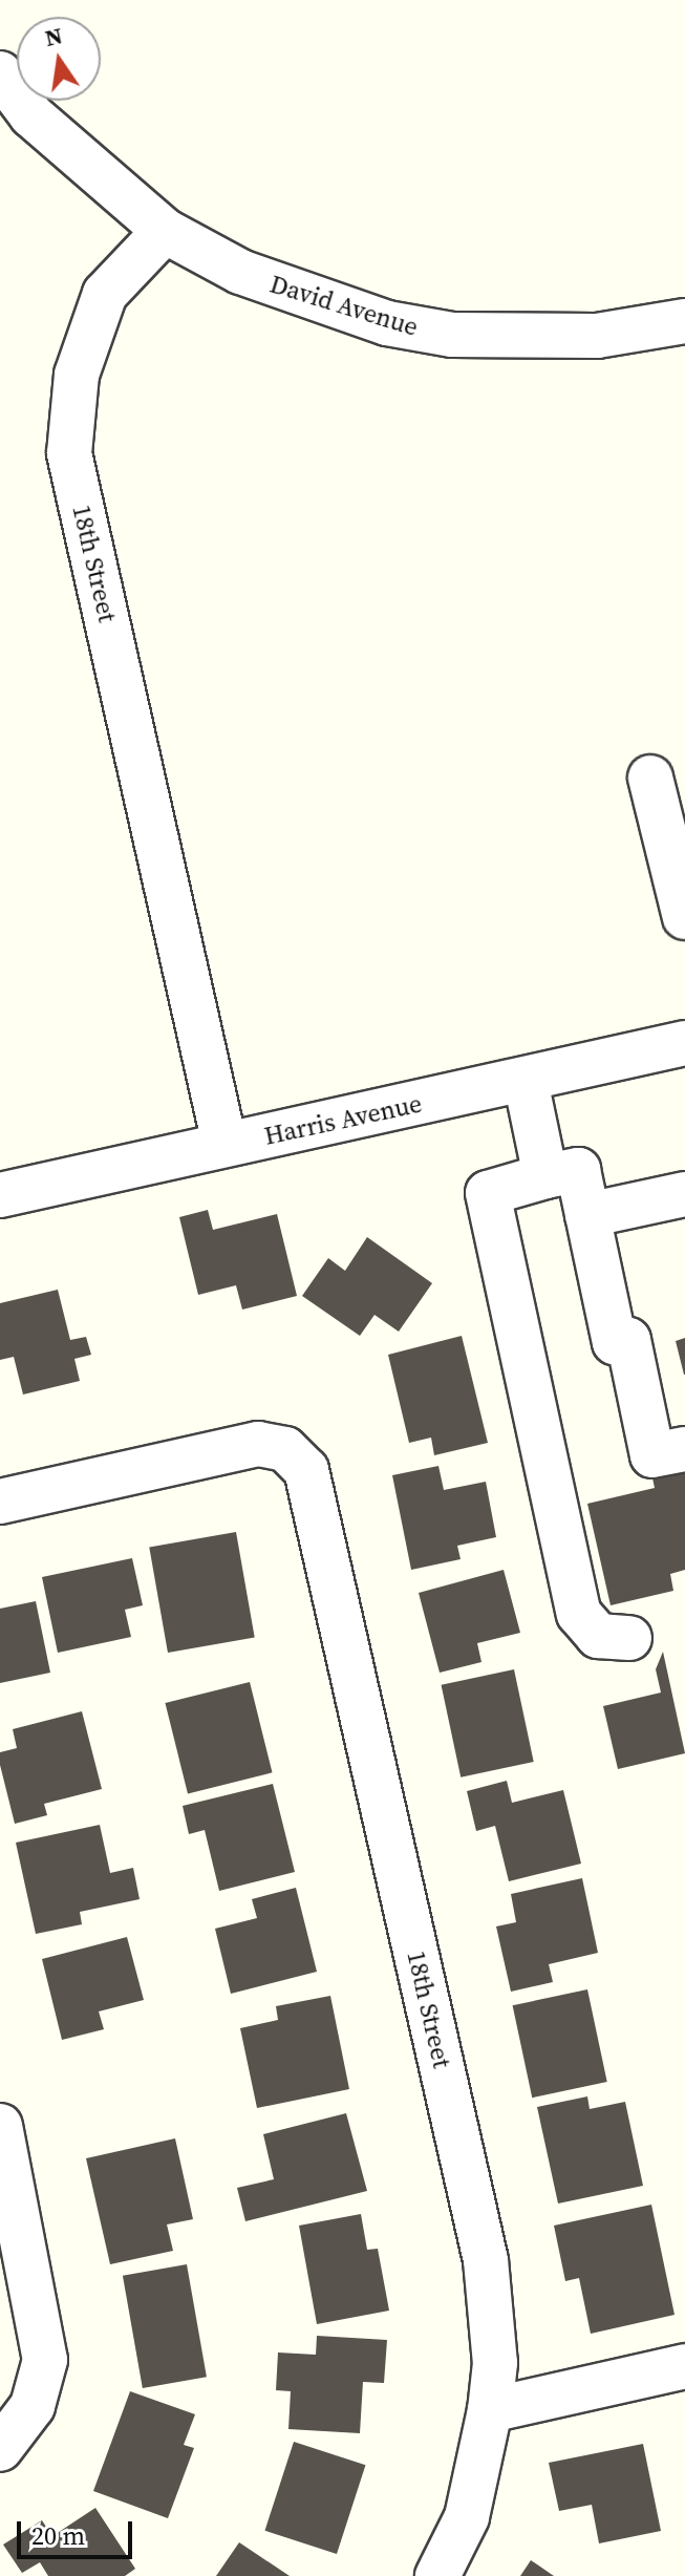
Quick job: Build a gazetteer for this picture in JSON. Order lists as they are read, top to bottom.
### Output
{
  "streets": {
    "street": ["David Avenue", "18th Street", "Harris Avenue"]
  },
  "crossings": [
    ["David Avenue", "18th Street"],
    ["18th Street", "Harris Avenue"]
  ],
  "scale_bar": "20 m",
  "north": "top"
}
